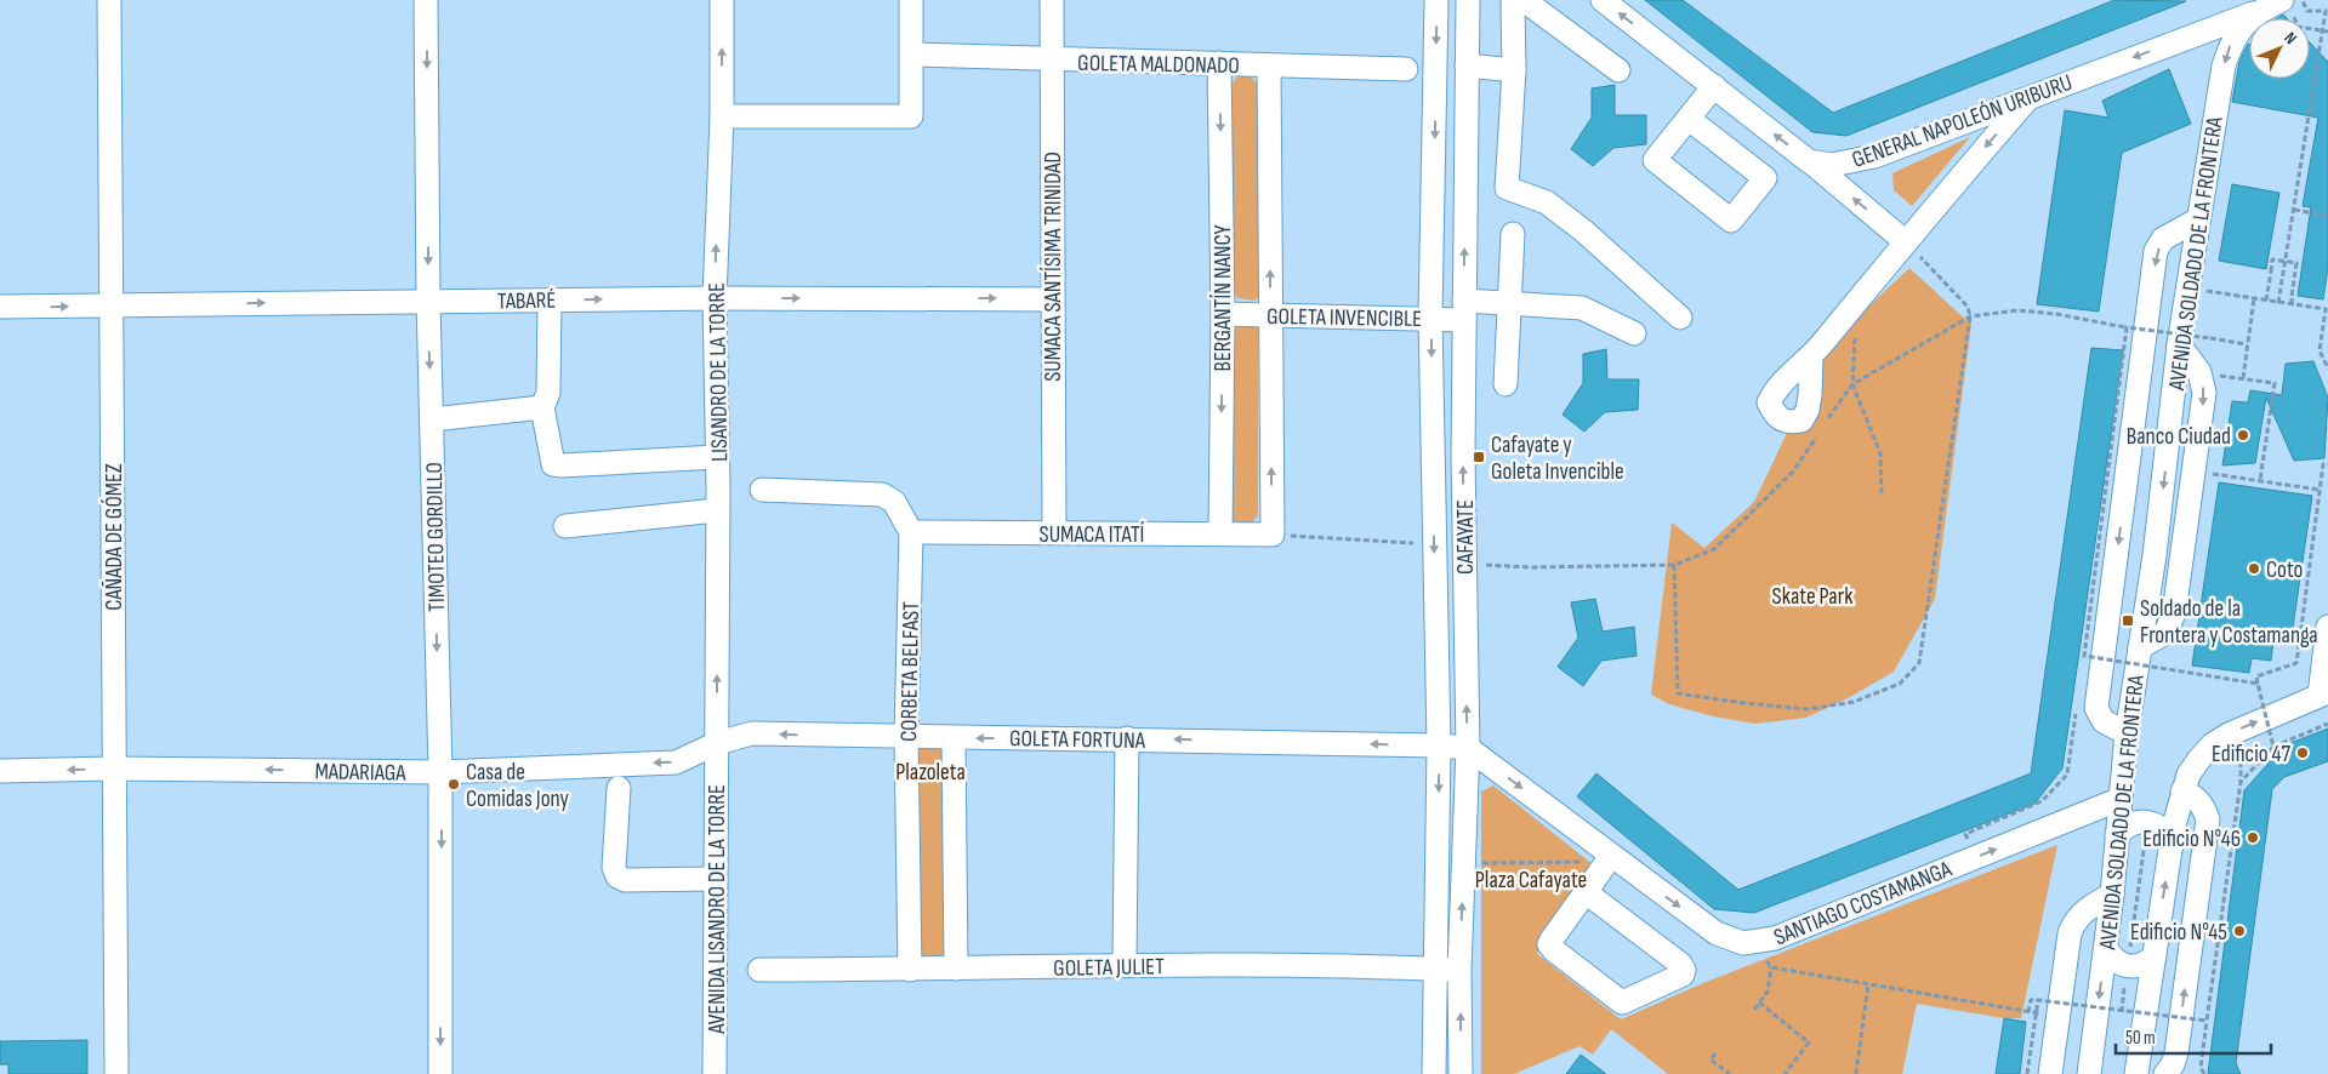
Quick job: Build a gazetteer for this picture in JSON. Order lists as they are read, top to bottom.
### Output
{
  "streets": {
    "street": [
      "GOLETA MALDONADO",
      "GENERAL NAPOLEÓN URIBURU",
      "AVENIDA SOLDADO DE LA FRONTERA",
      "SUMACA SANTÍSIMA TRINIDAD",
      "BERGANTÍN NANCY",
      "TABARÉ",
      "GOLETA INVENCIBLE",
      "LISANDRO DE LA TORRE",
      "SUMACA ITATÍ",
      "CAÑADA DE GÓMEZ",
      "TIMOTEO GORDILLO",
      "CAFAYATE",
      "CORBETA BELFAST",
      "GOLETA FORTUNA",
      "MADARIAGA",
      "SANTIAGO COSTAMANGA",
      "AVENIDA LISANDRO DE LA TORRE",
      "GOLETA JULIET"
    ]
  },
  "crossings": [
    ["GOLETA MALDONADO", "SUMACA SANTÍSIMA TRINIDAD"],
    ["GOLETA MALDONADO", "BERGANTÍN NANCY"],
    ["GENERAL NAPOLEÓN URIBURU", "AVENIDA SOLDADO DE LA FRONTERA"],
    ["AVENIDA SOLDADO DE LA FRONTERA", "SANTIAGO COSTAMANGA"],
    ["SUMACA SANTÍSIMA TRINIDAD", "TABARÉ"],
    ["SUMACA SANTÍSIMA TRINIDAD", "SUMACA ITATÍ"],
    ["BERGANTÍN NANCY", "GOLETA INVENCIBLE"],
    ["BERGANTÍN NANCY", "SUMACA ITATÍ"],
    ["TABARÉ", "LISANDRO DE LA TORRE"],
    ["TABARÉ", "CAÑADA DE GÓMEZ"],
    ["TABARÉ", "TIMOTEO GORDILLO"],
    ["GOLETA INVENCIBLE", "CAFAYATE"],
    ["LISANDRO DE LA TORRE", "GOLETA FORTUNA"],
    ["LISANDRO DE LA TORRE", "MADARIAGA"],
    ["LISANDRO DE LA TORRE", "AVENIDA LISANDRO DE LA TORRE"],
    ["SUMACA ITATÍ", "CORBETA BELFAST"],
    ["CAÑADA DE GÓMEZ", "MADARIAGA"],
    ["TIMOTEO GORDILLO", "MADARIAGA"],
    ["CAFAYATE", "GOLETA FORTUNA"],
    ["CAFAYATE", "SANTIAGO COSTAMANGA"],
    ["CAFAYATE", "GOLETA JULIET"],
    ["CORBETA BELFAST", "GOLETA FORTUNA"],
    ["CORBETA BELFAST", "GOLETA JULIET"],
    ["GOLETA FORTUNA", "MADARIAGA"],
    ["GOLETA FORTUNA", "AVENIDA LISANDRO DE LA TORRE"],
    ["MADARIAGA", "AVENIDA LISANDRO DE LA TORRE"]
  ],
  "one_way": [
    "GENERAL NAPOLEÓN URIBURU",
    "TABARÉ",
    "LISANDRO DE LA TORRE",
    "TIMOTEO GORDILLO",
    "GOLETA FORTUNA",
    "MADARIAGA",
    "SANTIAGO COSTAMANGA"
  ],
  "parks": ["Skate Park", "Plazoleta", "Plaza Cafayate"],
  "places": {
    "other": [
      "Banco Ciudad",
      "Coto",
      "Edificio 47",
      "Casa de Comidas Jony",
      "Edificio N°46",
      "Edificio N°45"
    ],
    "transit": ["Cafayate y Goleta Invencible", "Soldado de la Frontera y Costamanga"]
  },
  "scale_bar": "50 m",
  "north": "top right"
}
